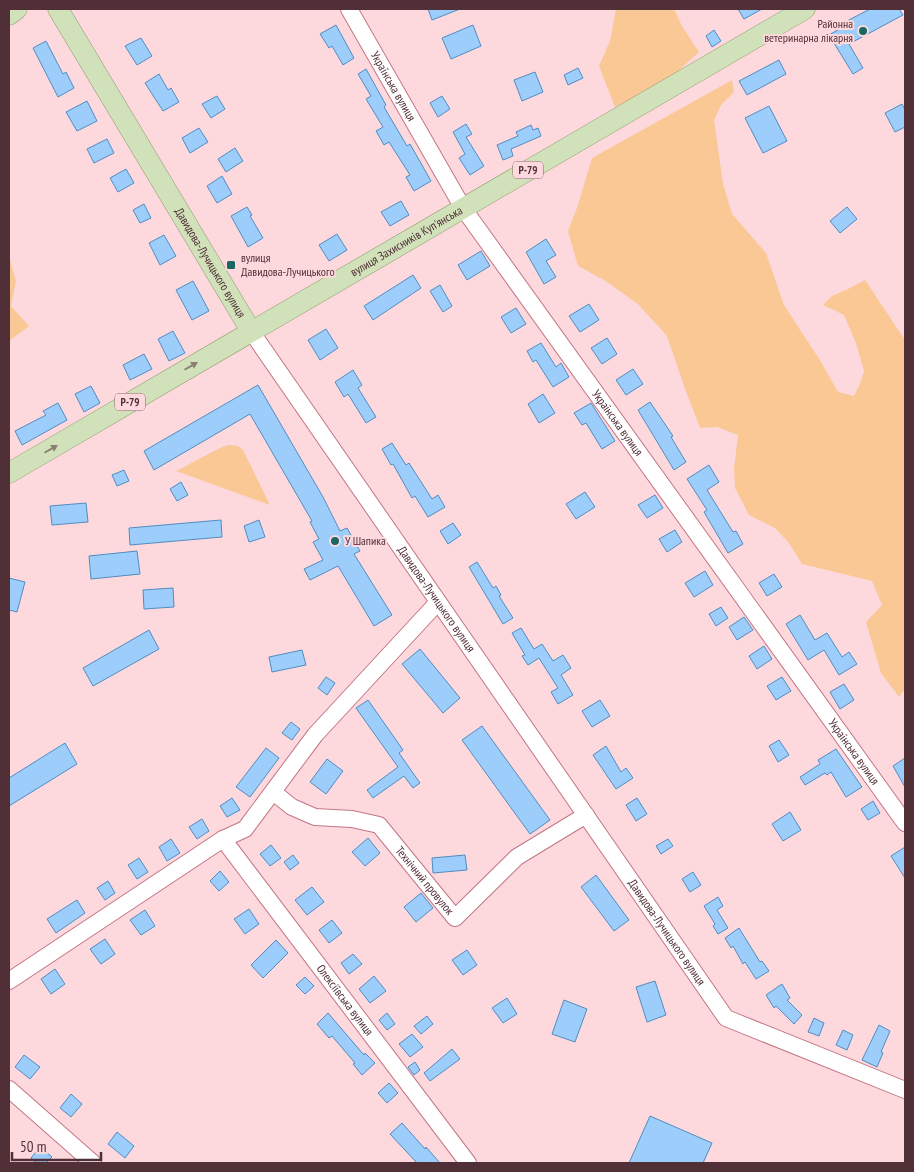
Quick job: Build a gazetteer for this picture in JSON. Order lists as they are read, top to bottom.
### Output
{
  "streets": {
    "main road": ["Р-79", "вулиця Захисників Куп'янська", "Давидова-Лучицького вулиця"],
    "street": ["Українська вулиця", "Технічний провулок", "Олексіївська вулиця"]
  },
  "crossings": [
    ["Українська вулиця", "вулиця Захисників Куп'янська"],
    ["вулиця Захисників Куп'янська", "Давидова-Лучицького вулиця"],
    ["Давидова-Лучицького вулиця", "Технічний провулок"]
  ],
  "places": {
    "other": ["Районна ветеринарна лікарня", "У Шапика"],
    "transit": ["вулиця Давидова-Лучицького"]
  },
  "scale_bar": "50 m"
}
